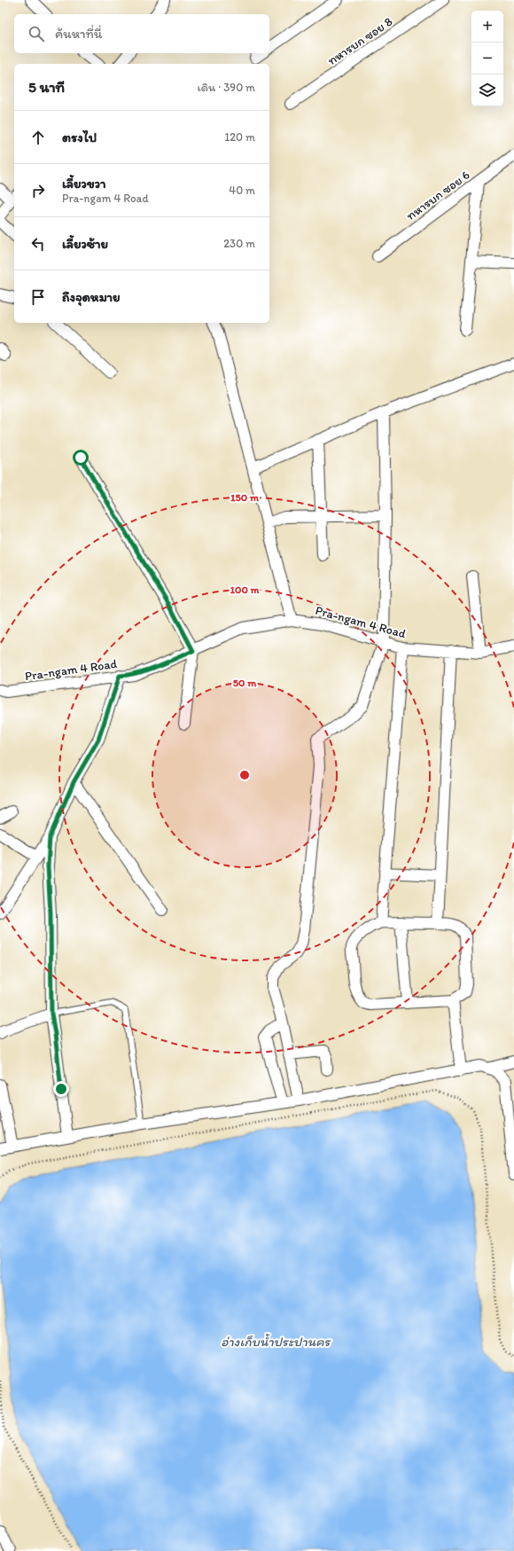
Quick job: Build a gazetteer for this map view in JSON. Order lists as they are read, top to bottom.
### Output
{
  "streets": {
    "street": ["ทหารบก ซอย 8", "ทหารบก ซอย 6", "Pra-ngam 4 Road"]
  },
  "water": ["อ่างเก็บน้ำประปานคร"],
  "page": {
    "map_buttons": ["+", "−"],
    "search": "ค้นหาที่นี่",
    "heading": ["5 นาที", "เดิน · 390 m"],
    "list": [
      ["ตรงไป", "120 m"],
      ["เลี้ยวขวา", "Pra-ngam 4 Road", "40 m"],
      ["เลี้ยวซ้าย", "230 m"],
      "ถึงจุดหมาย"
    ]
  },
  "rings": ["150 m", "100 m", "50 m"]
}
